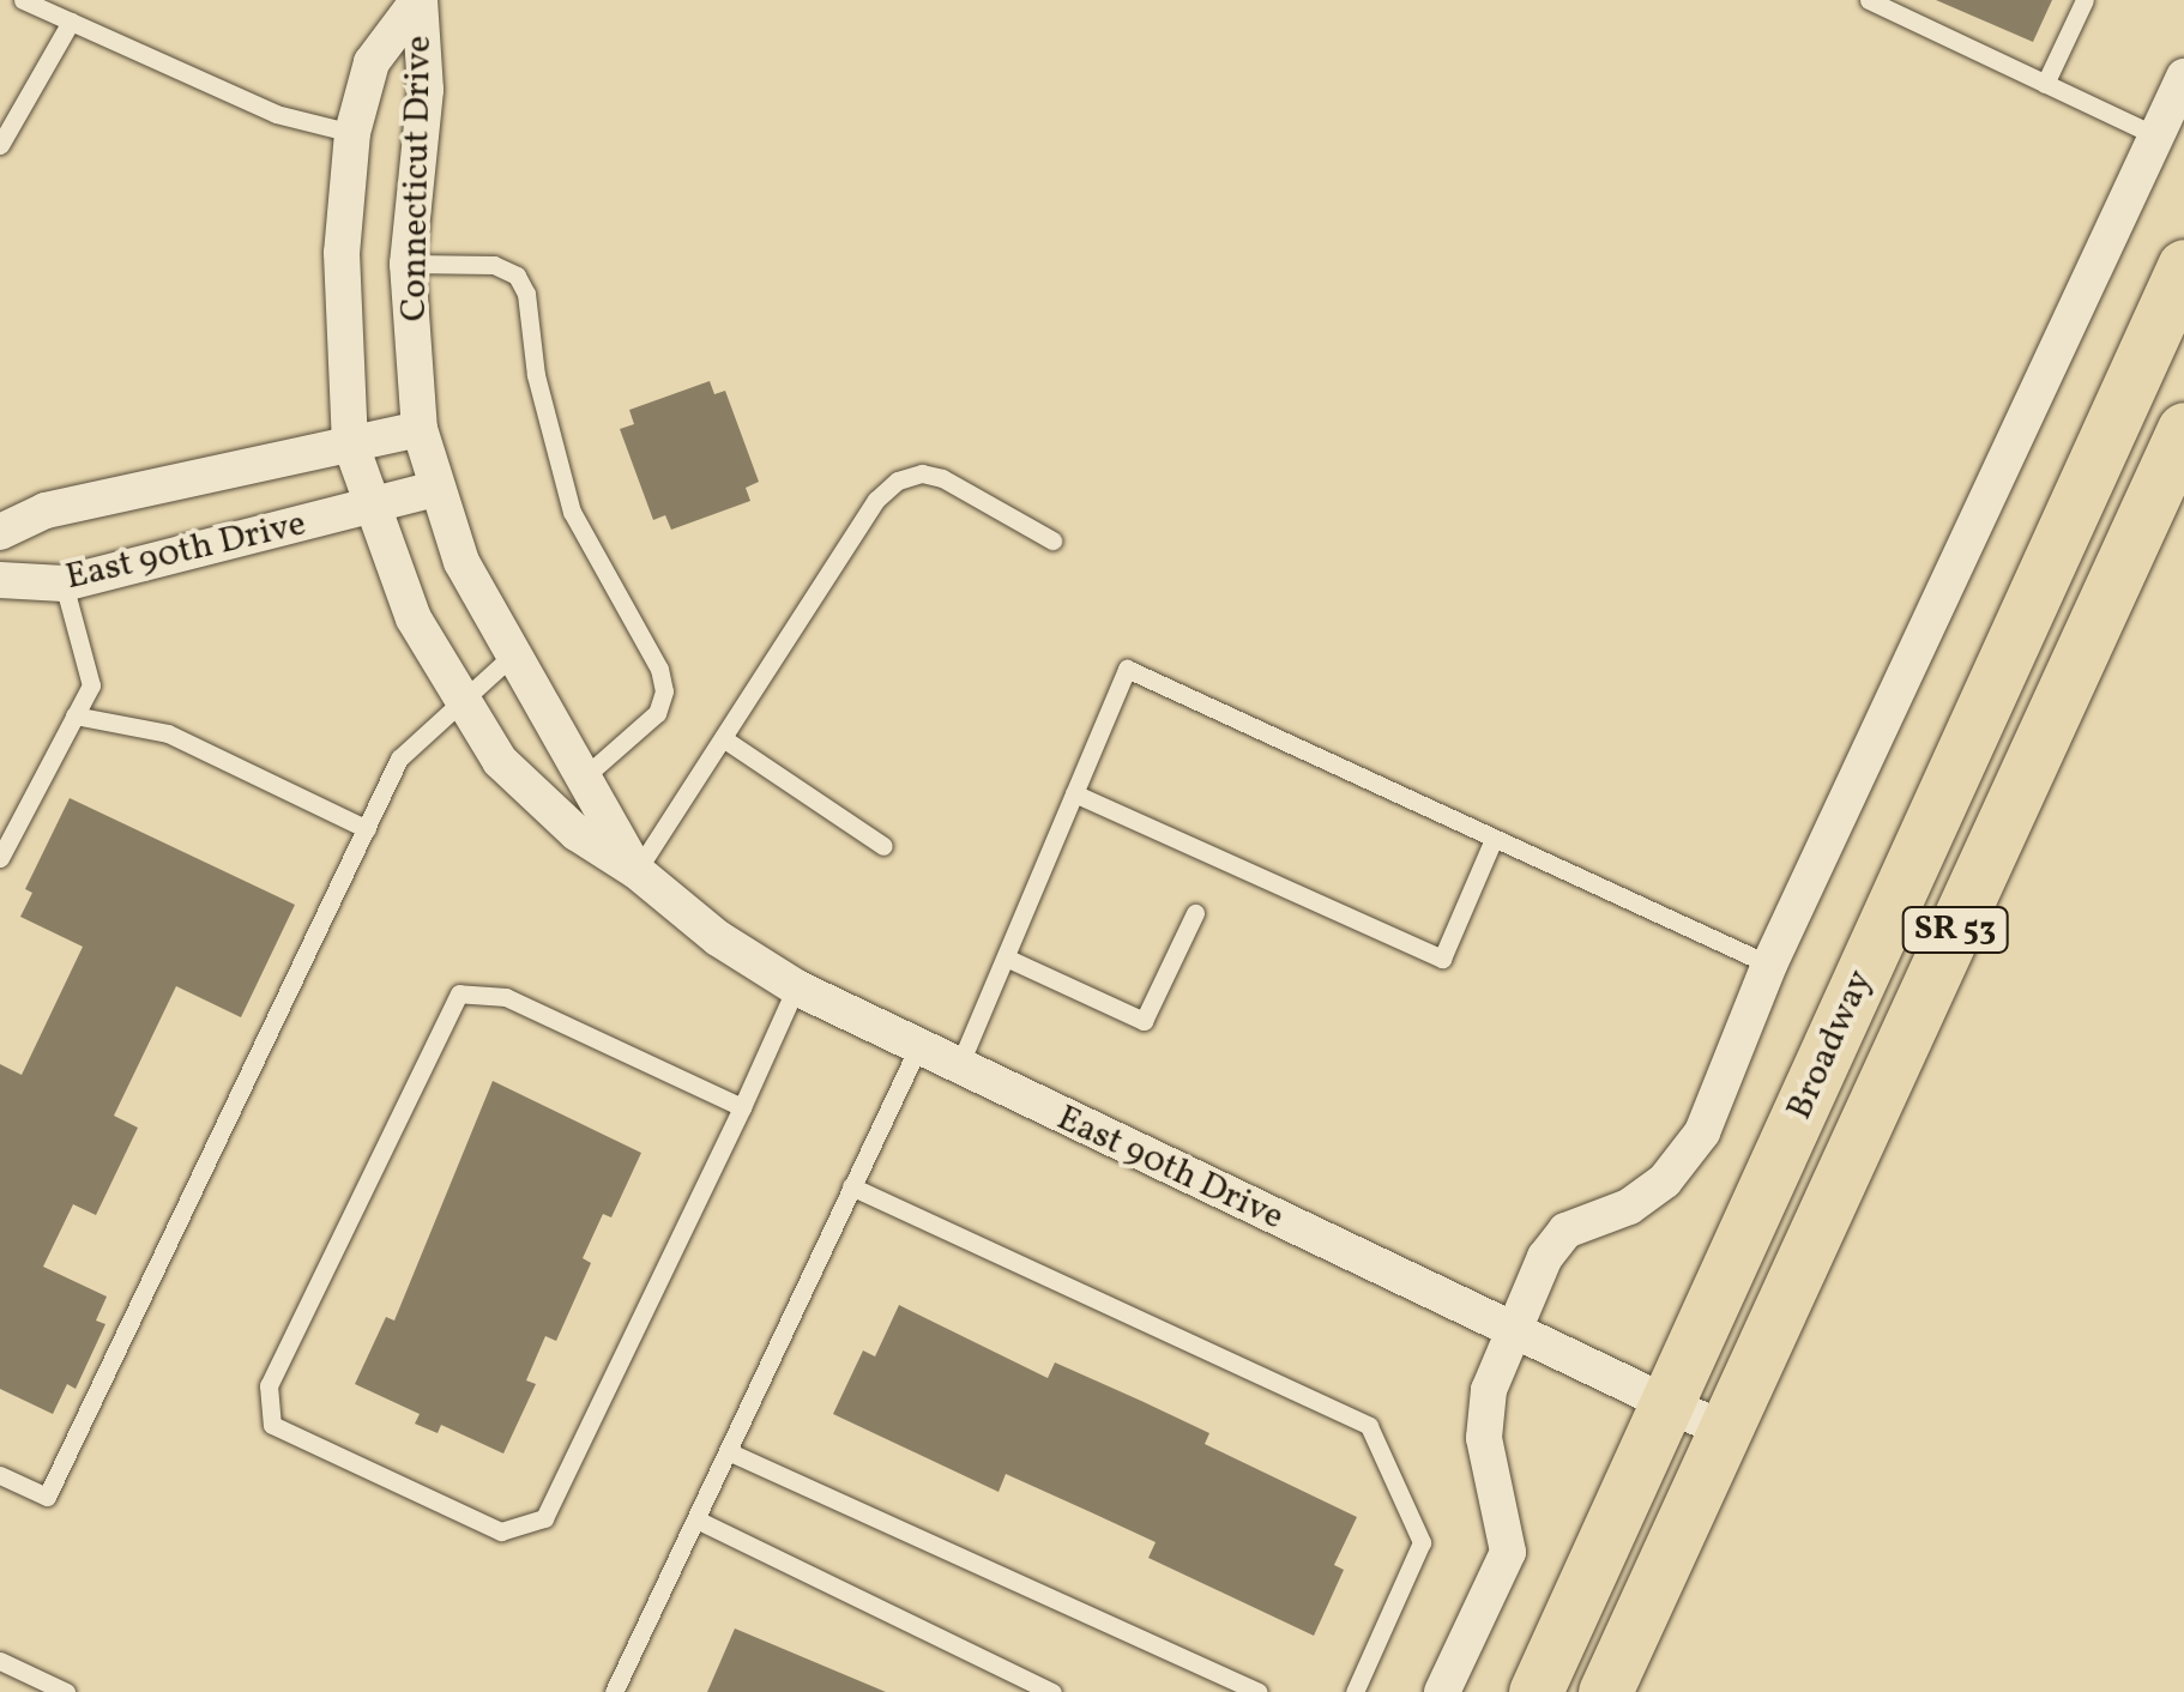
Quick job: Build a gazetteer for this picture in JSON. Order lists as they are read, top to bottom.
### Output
{
  "streets": {
    "main road": ["SR 53", "Broadway"],
    "street": ["Connecticut Drive", "East 90th Drive"]
  },
  "crossings": [
    ["Connecticut Drive", "East 90th Drive"],
    ["East 90th Drive", "Broadway"]
  ]
}
